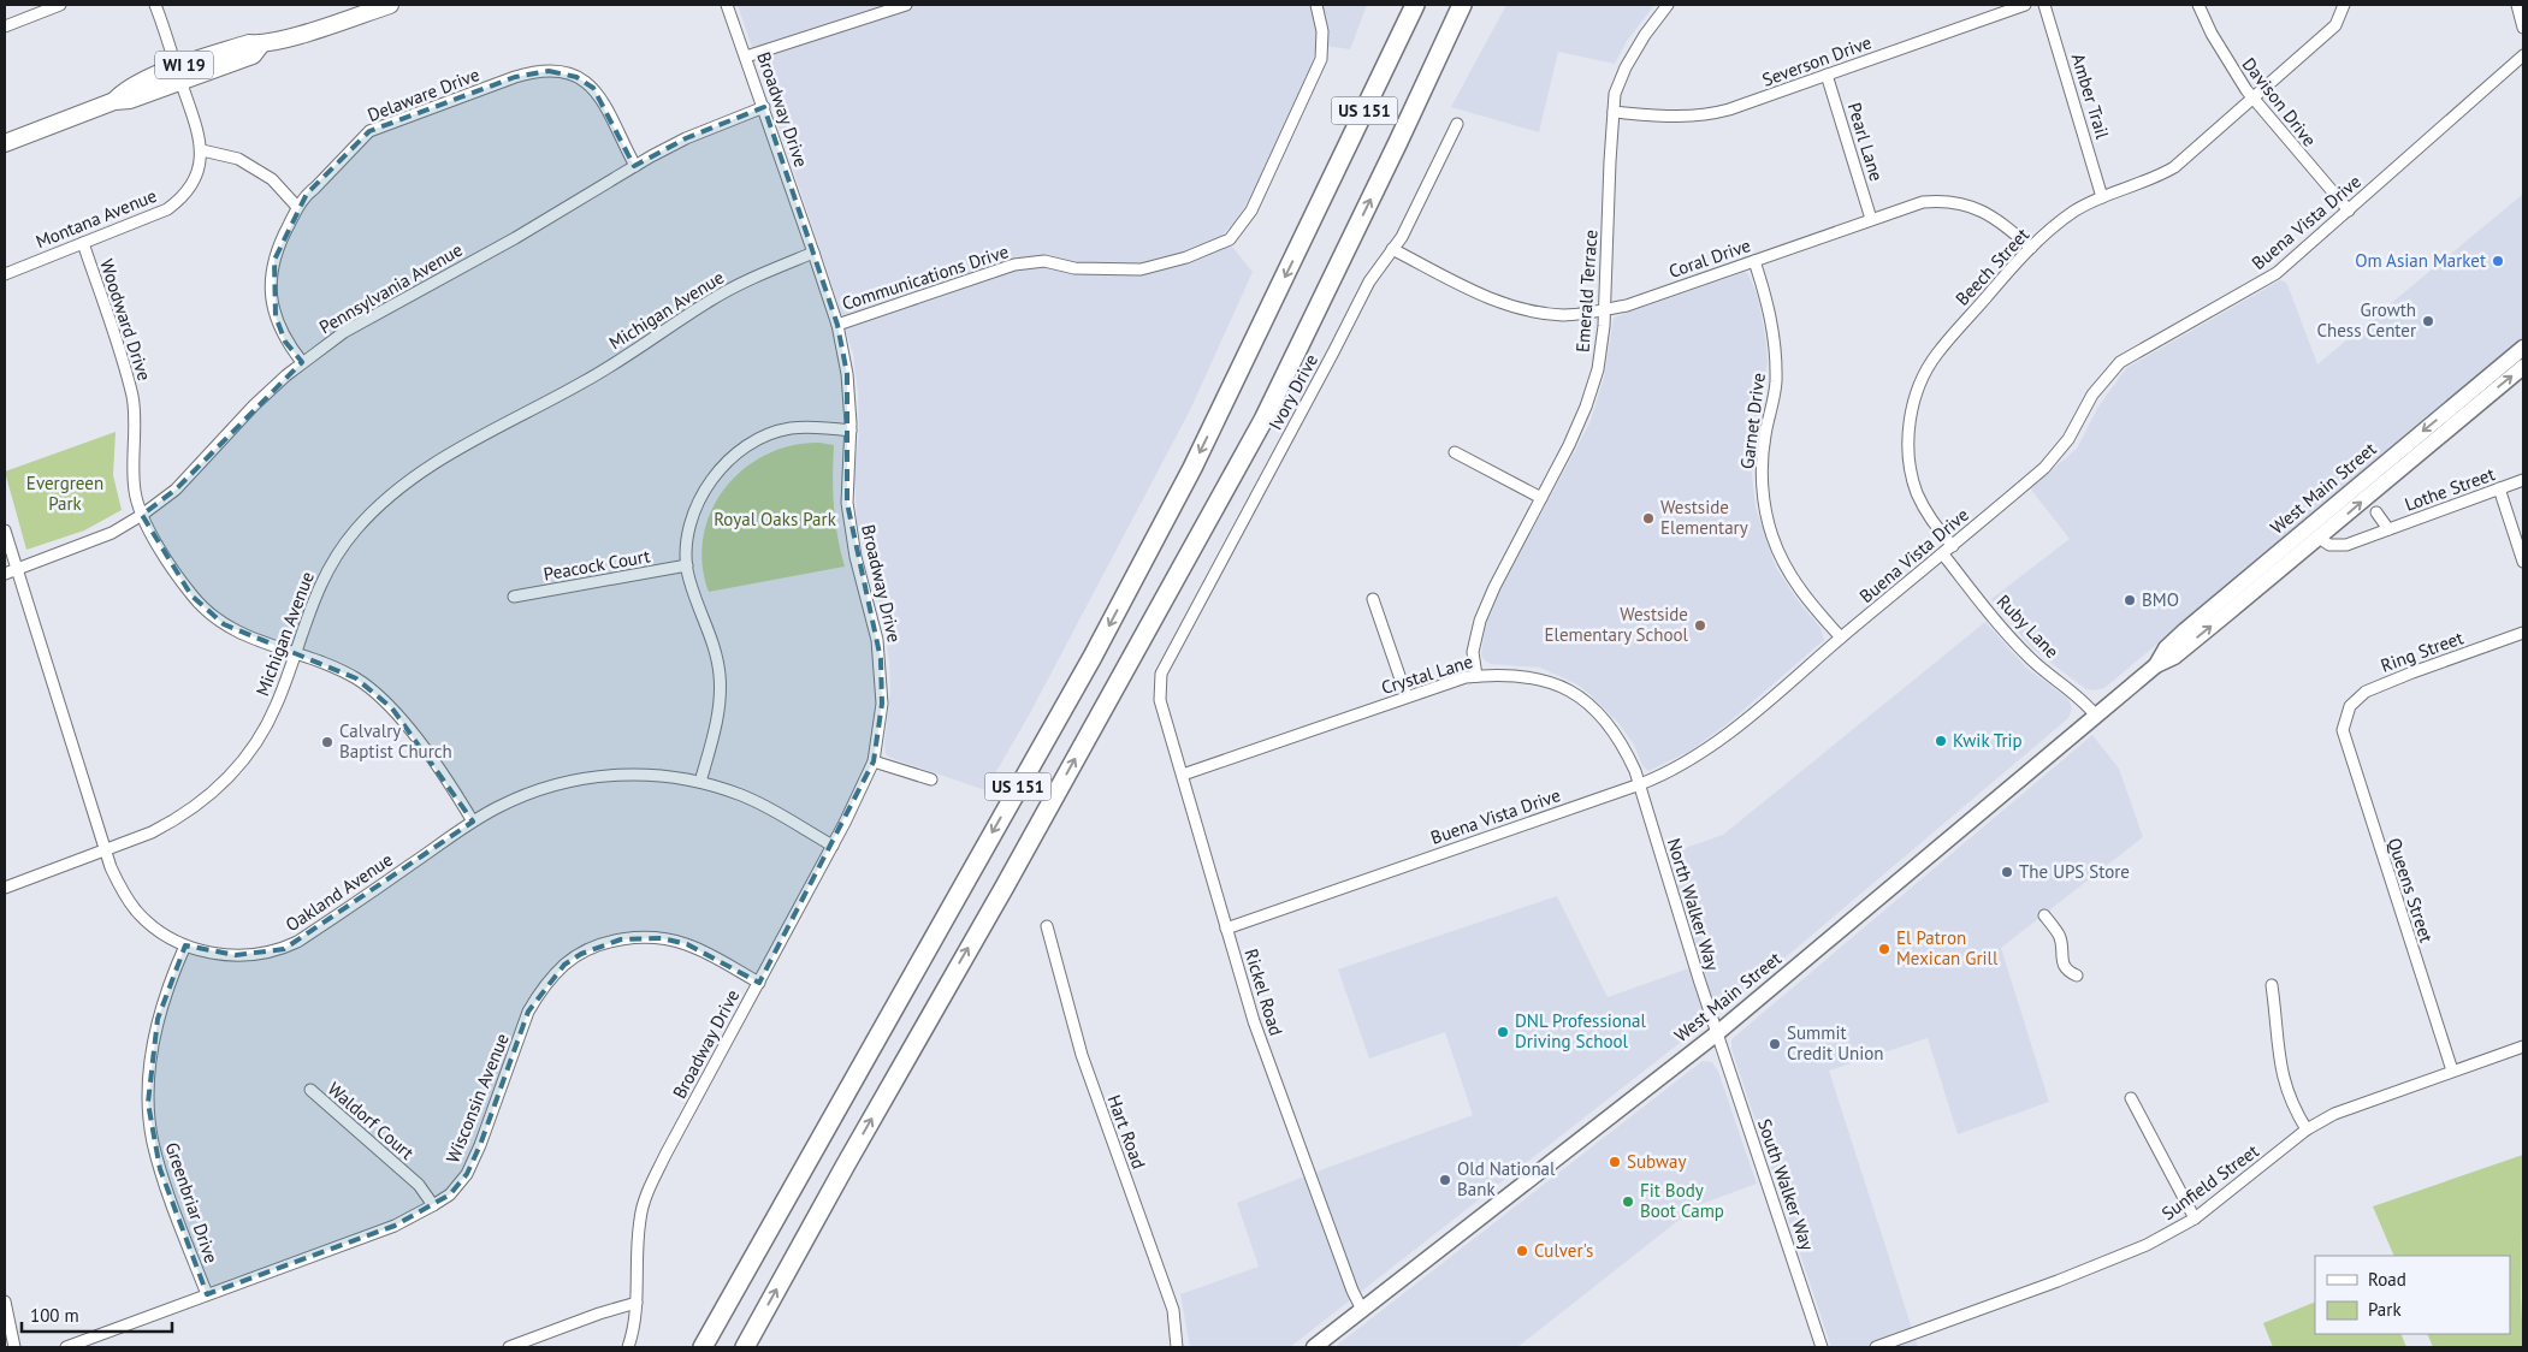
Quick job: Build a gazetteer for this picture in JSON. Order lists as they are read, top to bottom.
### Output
{
  "streets": {
    "highway": ["US 151"],
    "main road": ["WI 19", "West Main Street"],
    "street": [
      "Severson Drive",
      "Delaware Drive",
      "Amber Trail",
      "Davison Drive",
      "Broadway Drive",
      "Pearl Lane",
      "Montana Avenue",
      "Buena Vista Drive",
      "Coral Drive",
      "Beech Street",
      "Communications Drive",
      "Pennsylvania Avenue",
      "Emerald Terrace",
      "Michigan Avenue",
      "Woodward Drive",
      "Ivory Drive",
      "Garnet Drive",
      "Lothe Street",
      "Peacock Court",
      "Ruby Lane",
      "Ring Street",
      "Crystal Lane",
      "Queens Street",
      "Oakland Avenue",
      "North Walker Way",
      "Rickel Road",
      "Wisconsin Avenue",
      "Waldorf Court",
      "Hart Road",
      "Sunfield Street",
      "South Walker Way",
      "Greenbriar Drive"
    ]
  },
  "crossings": [
    ["Severson Drive", "Pearl Lane"],
    ["Severson Drive", "Emerald Terrace"],
    ["WI 19", "Montana Avenue"],
    ["Delaware Drive", "Pennsylvania Avenue"],
    ["Amber Trail", "Beech Street"],
    ["Davison Drive", "Buena Vista Drive"],
    ["Davison Drive", "Beech Street"],
    ["Broadway Drive", "Communications Drive"],
    ["Broadway Drive", "Pennsylvania Avenue"],
    ["Broadway Drive", "Michigan Avenue"],
    ["Broadway Drive", "Oakland Avenue"],
    ["Broadway Drive", "Wisconsin Avenue"],
    ["Pearl Lane", "Coral Drive"],
    ["Montana Avenue", "Woodward Drive"],
    ["Buena Vista Drive", "Beech Street"],
    ["Buena Vista Drive", "Garnet Drive"],
    ["Buena Vista Drive", "Ruby Lane"],
    ["Buena Vista Drive", "Crystal Lane"],
    ["Buena Vista Drive", "North Walker Way"],
    ["Buena Vista Drive", "Rickel Road"],
    ["Coral Drive", "Beech Street"],
    ["Coral Drive", "Emerald Terrace"],
    ["Coral Drive", "Ivory Drive"],
    ["Coral Drive", "Garnet Drive"],
    ["Pennsylvania Avenue", "Woodward Drive"],
    ["Pennsylvania Avenue", "Oakland Avenue"],
    ["Emerald Terrace", "Crystal Lane"],
    ["Michigan Avenue", "Woodward Drive"],
    ["Michigan Avenue", "Oakland Avenue"],
    ["Woodward Drive", "Oakland Avenue"],
    ["Ivory Drive", "Rickel Road"],
    ["West Main Street", "Lothe Street"],
    ["West Main Street", "Ruby Lane"],
    ["West Main Street", "North Walker Way"],
    ["West Main Street", "Rickel Road"],
    ["West Main Street", "South Walker Way"],
    ["Ring Street", "Queens Street"],
    ["Crystal Lane", "North Walker Way"],
    ["Crystal Lane", "Rickel Road"],
    ["Queens Street", "Sunfield Street"],
    ["Oakland Avenue", "Greenbriar Drive"],
    ["North Walker Way", "South Walker Way"],
    ["Wisconsin Avenue", "Waldorf Court"],
    ["Wisconsin Avenue", "Greenbriar Drive"]
  ],
  "parks": ["Evergreen Park", "Royal Oaks Park"],
  "places": [
    "Om Asian Market",
    "Growth Chess Center",
    "Westside Elementary",
    "BMO",
    "Westside Elementary School",
    "Kwik Trip",
    "Calvalry Baptist Church",
    "The UPS Store",
    "El Patron Mexican Grill",
    "DNL Professional Driving School",
    "Summit Credit Union",
    "Subway",
    "Old National Bank",
    "Fit Body Boot Camp",
    "Culver's"
  ],
  "legend": ["Road", "Park"],
  "scale_bar": "100 m"
}
